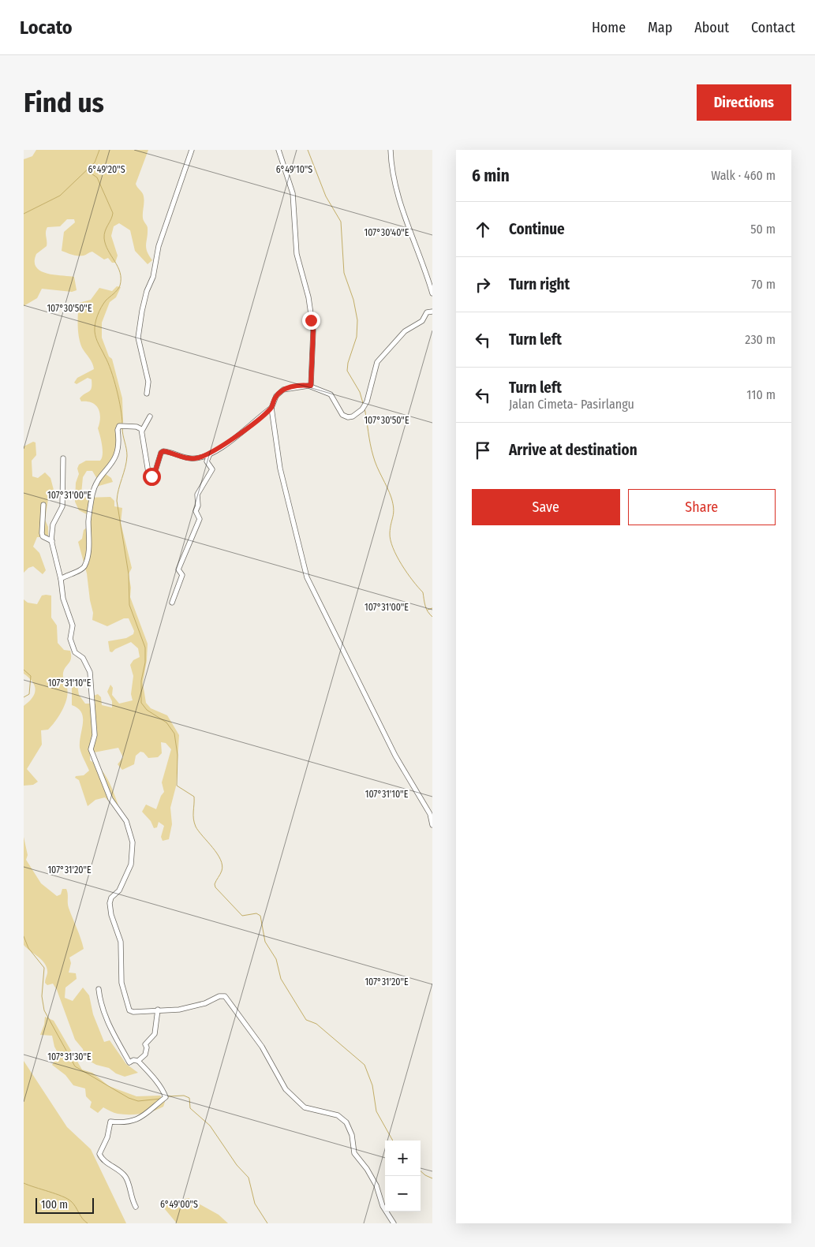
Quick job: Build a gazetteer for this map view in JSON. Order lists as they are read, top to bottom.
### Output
{
  "scale_bar": "100 m",
  "page": {
    "header": "Locato",
    "nav": [
      "Home",
      "Map",
      "About",
      "Contact"
    ],
    "buttons": [
      "Directions",
      ["Save", "Share"]
    ],
    "title": "Find us",
    "heading": ["6 min", "Walk · 460 m"],
    "list": [
      ["Continue", "50 m"],
      ["Turn right", "70 m"],
      ["Turn left", "230 m"],
      ["Turn left", "Jalan Cimeta- Pasirlangu", "110 m"],
      "Arrive at destination"
    ],
    "map_buttons": ["+", "−"],
    "scale": "100 m"
  },
  "coordinates": [
    "6°49'20\"S",
    "6°49'10\"S",
    "107°30'40\"E",
    "107°30'50\"E",
    "107°31'00\"E",
    "107°31'10\"E",
    "107°31'20\"E",
    "107°31'30\"E",
    "6°49'00\"S"
  ]
}
